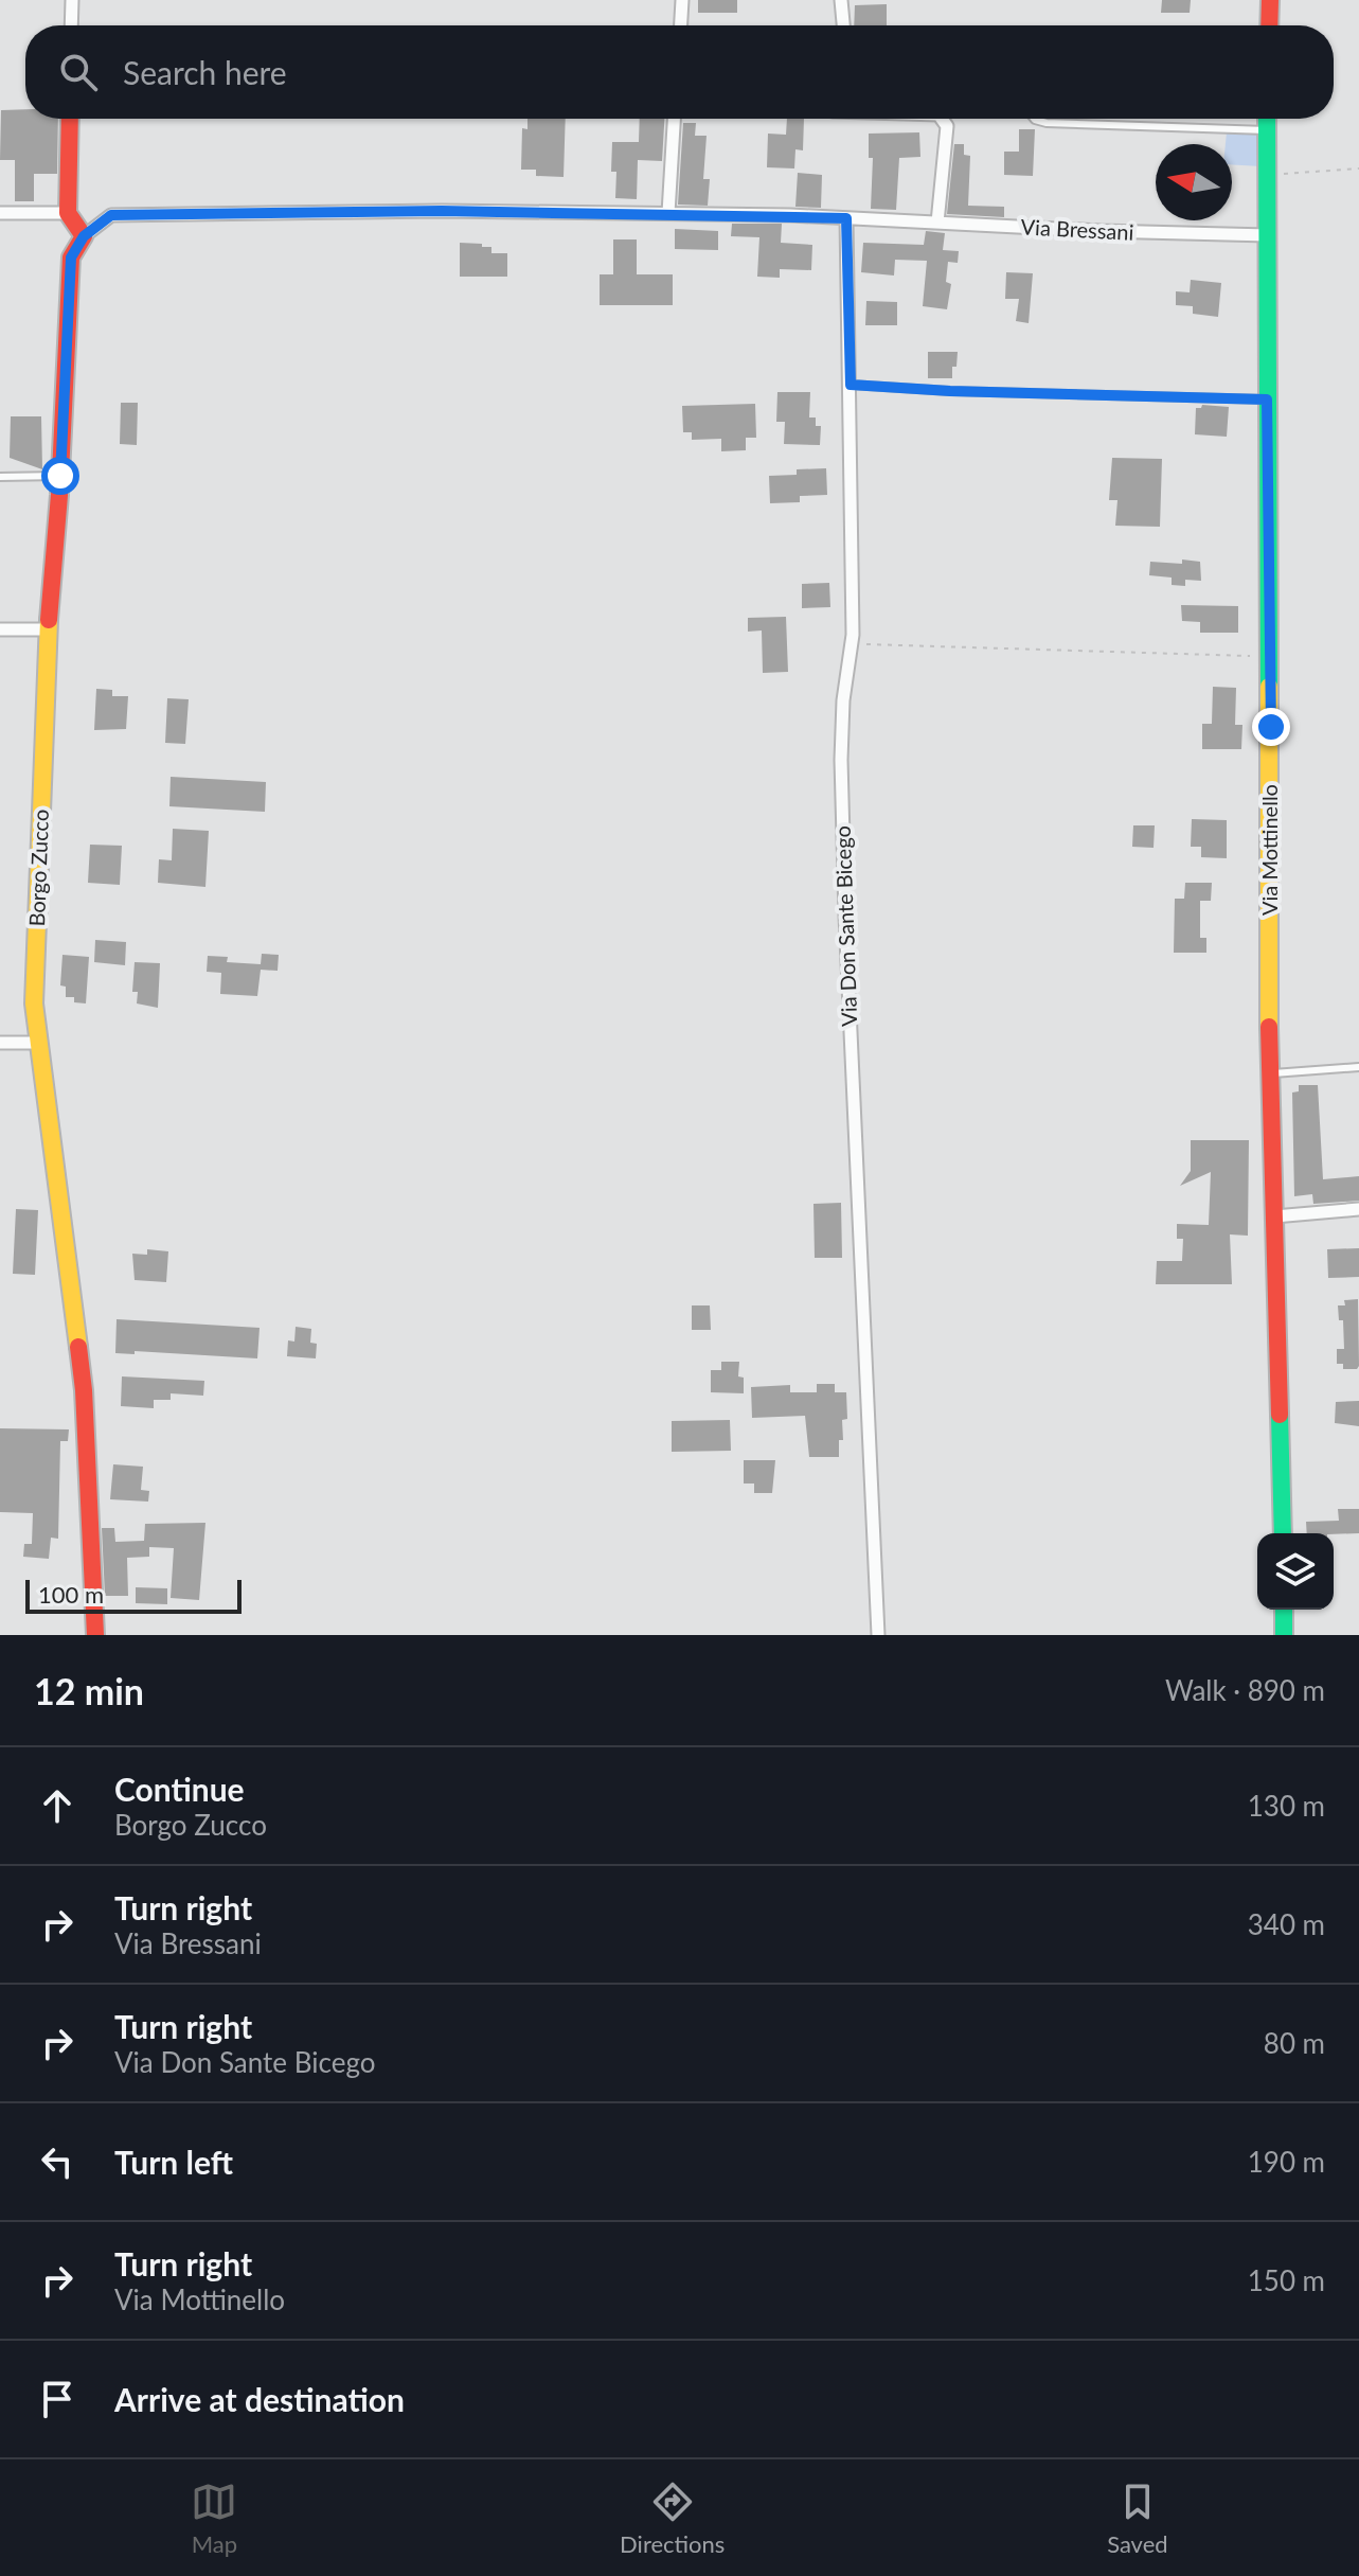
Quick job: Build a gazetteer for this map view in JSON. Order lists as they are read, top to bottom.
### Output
{
  "streets": {
    "street": [
      "Via Bressani",
      "Via Mottinello",
      "Borgo Zucco",
      "Via Don Sante Bicego"
    ]
  },
  "crossings": [
    ["Via Bressani", "Via Mottinello"],
    ["Via Bressani", "Borgo Zucco"],
    ["Via Bressani", "Via Don Sante Bicego"]
  ],
  "scale_bar": "100 m",
  "north": "left",
  "page": {
    "search": "Search here",
    "scale": "100 m",
    "heading": ["12 min", "Walk · 890 m"],
    "list": [
      ["Continue", "Borgo Zucco", "130 m"],
      ["Turn right", "Via Bressani", "340 m"],
      ["Turn right", "Via Don Sante Bicego", "80 m"],
      ["Turn left", "190 m"],
      ["Turn right", "Via Mottinello", "150 m"],
      "Arrive at destination"
    ],
    "nav": ["Map", "Directions", "Saved"]
  }
}
